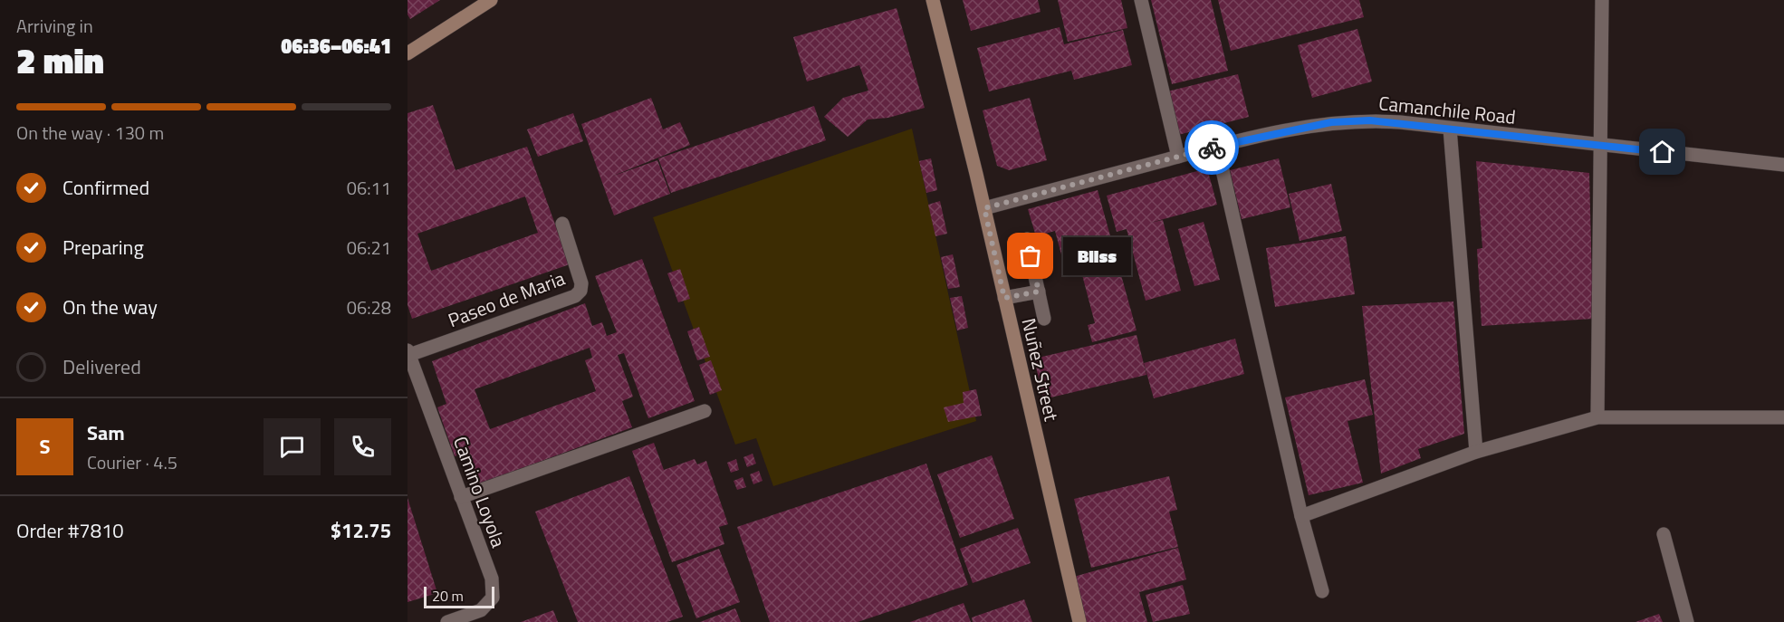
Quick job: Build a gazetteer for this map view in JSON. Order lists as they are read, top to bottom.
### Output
{
  "streets": {
    "main road": ["Nuñez Street"],
    "street": ["Camanchile Road", "Paseo de Maria", "Camino Loyola"]
  },
  "crossings": [
    ["Camanchile Road", "Nuñez Street"],
    ["Paseo de Maria", "Camino Loyola"]
  ],
  "places": ["Bliss"],
  "scale_bar": "20 m",
  "page": {
    "heading": ["2 min", "Arriving in", "06:36–06:41"],
    "panel": [
      "Sam",
      "Courier · 4.5",
      "Order #7810",
      "$12.75"
    ],
    "bar": "On the way · 130 m",
    "list": [
      ["Confirmed", "06:11"],
      ["Preparing", "06:21"],
      ["On the way", "06:28"],
      "Delivered"
    ],
    "bubble": "Bliss",
    "round": "S",
    "scale": "20 m"
  }
}
